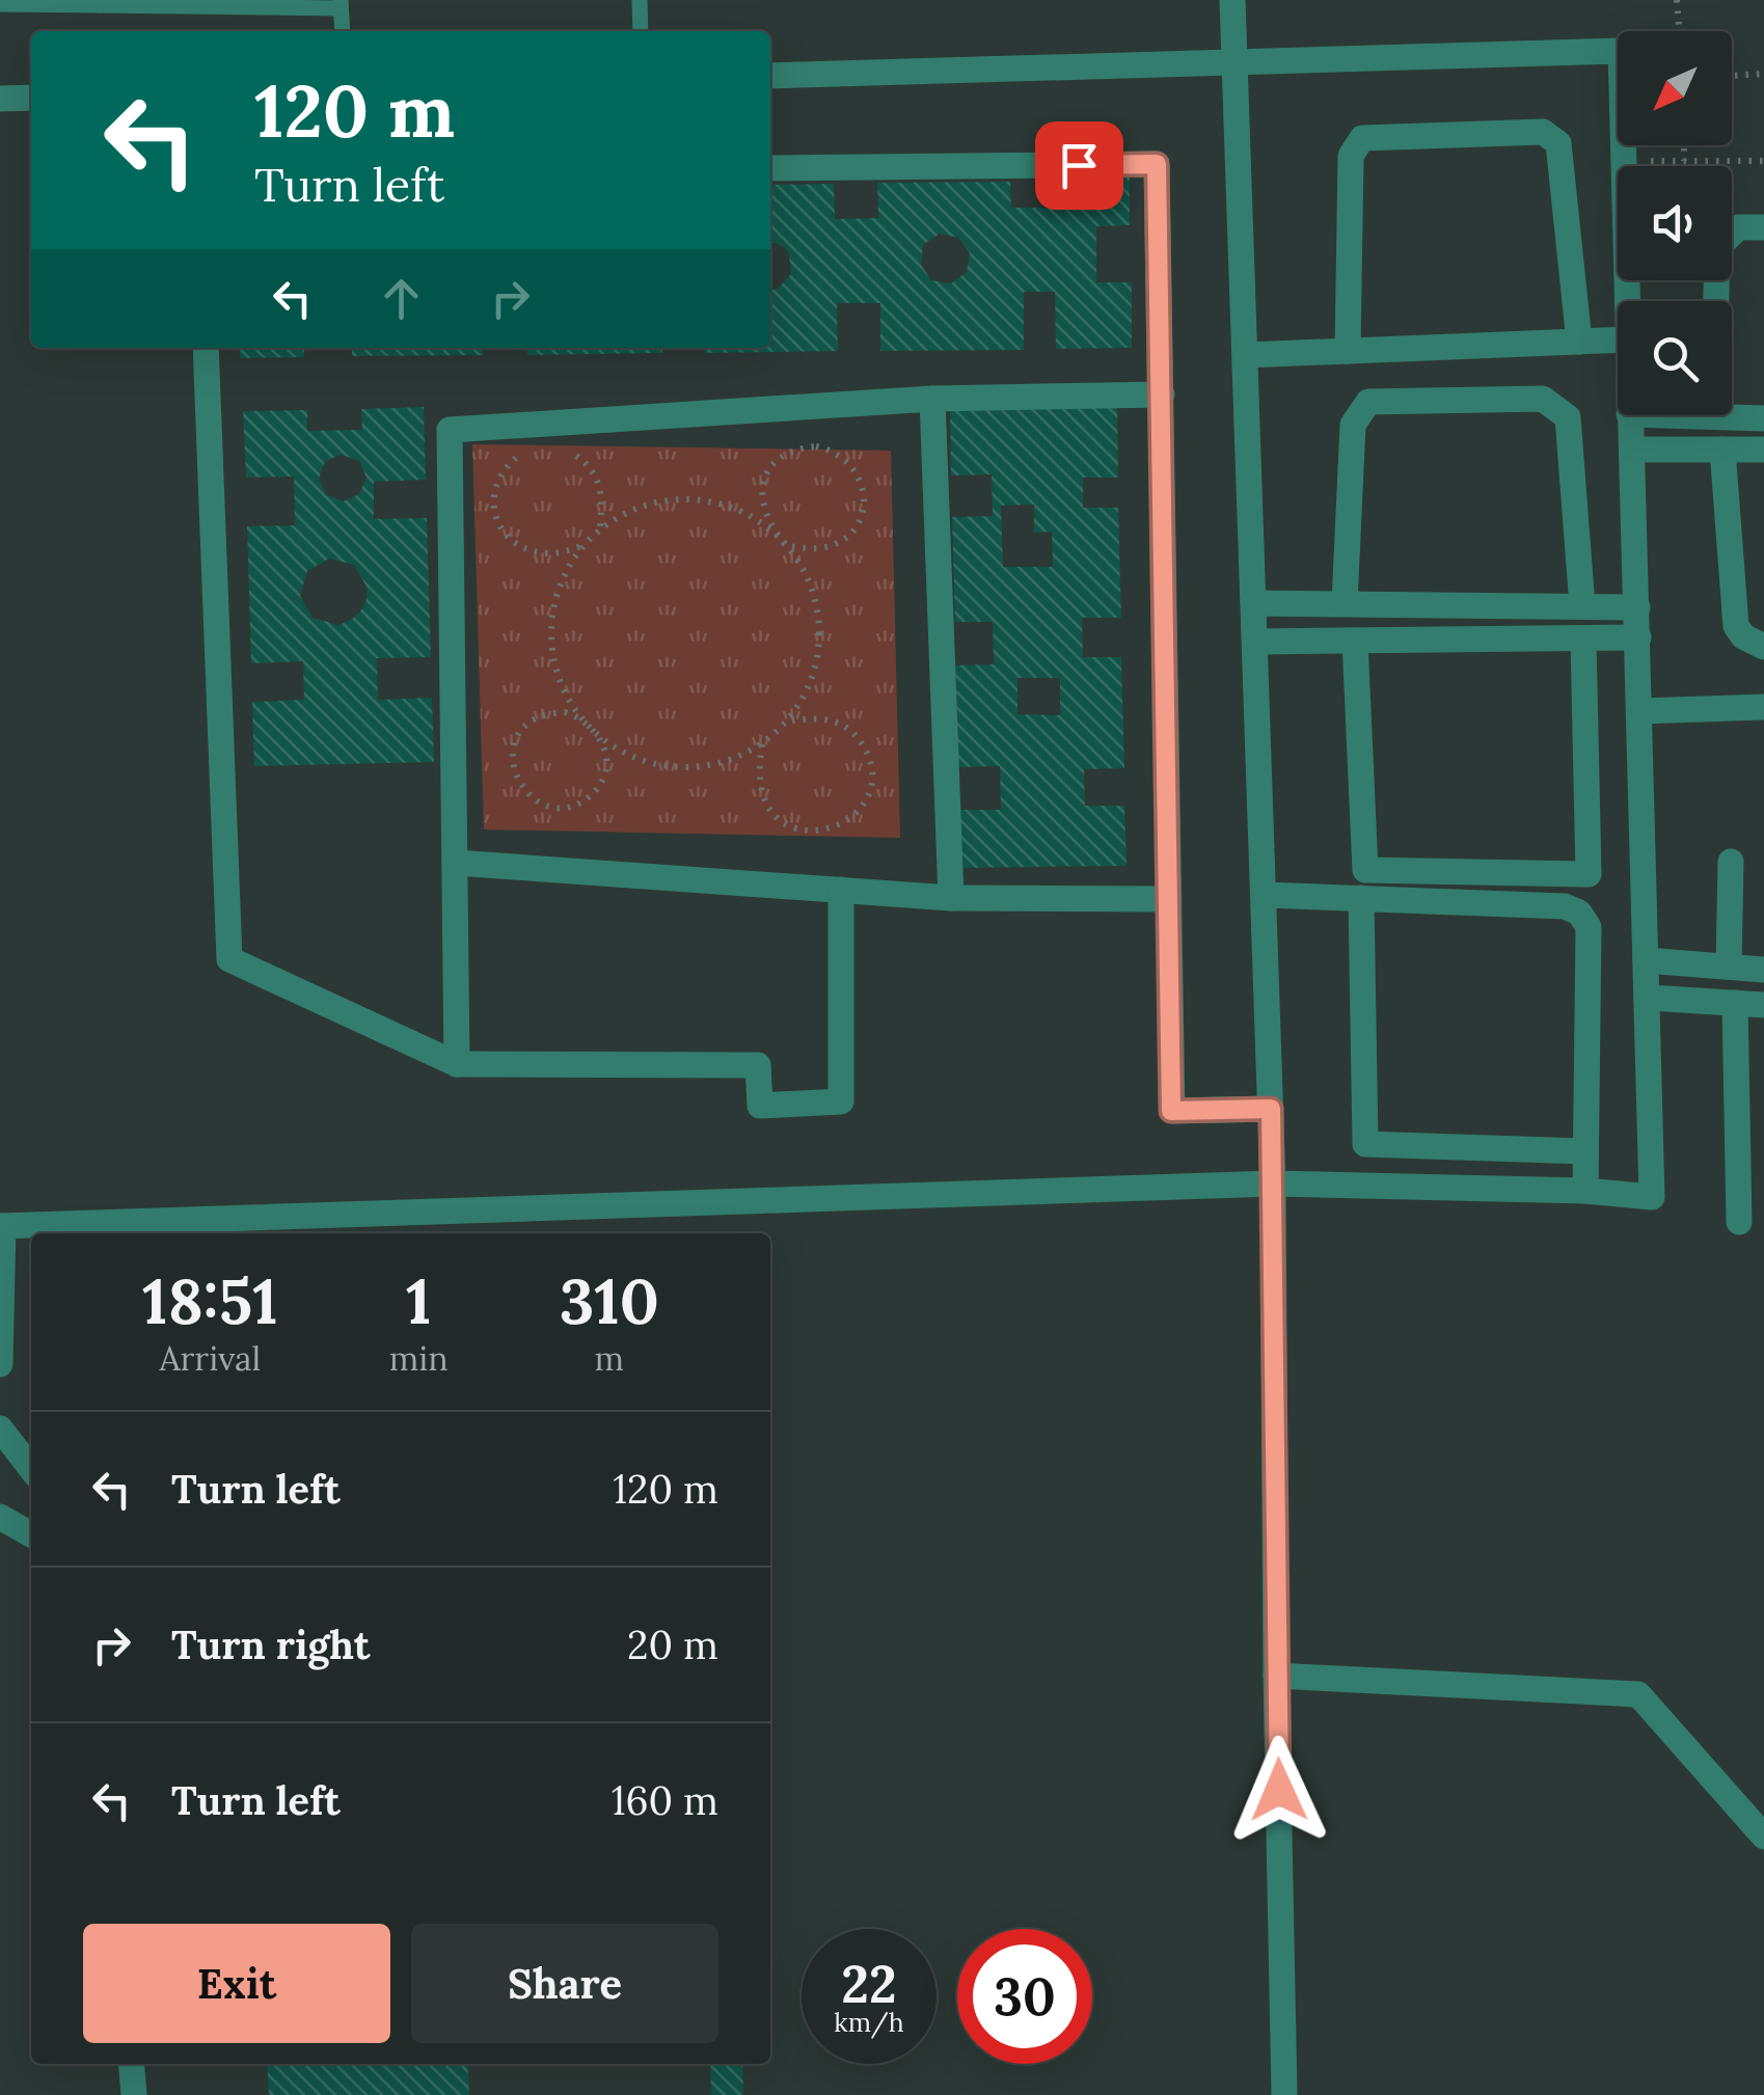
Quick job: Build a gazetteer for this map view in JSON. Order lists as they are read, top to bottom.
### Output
{
  "north": "bottom left",
  "page": {
    "turn": ["120 m", "Turn left"],
    "eta": [
      "18:51",
      "Arrival",
      "1",
      "min",
      "310",
      "m"
    ],
    "list": [
      {
        "name": "Turn left",
        "value": "120 m"
      },
      {
        "name": "Turn right",
        "value": "20 m"
      },
      {
        "name": "Turn left",
        "value": "160 m"
      }
    ],
    "buttons": ["Exit", "Share"],
    "speed": "22 km/h",
    "limit": "30"
  }
}
